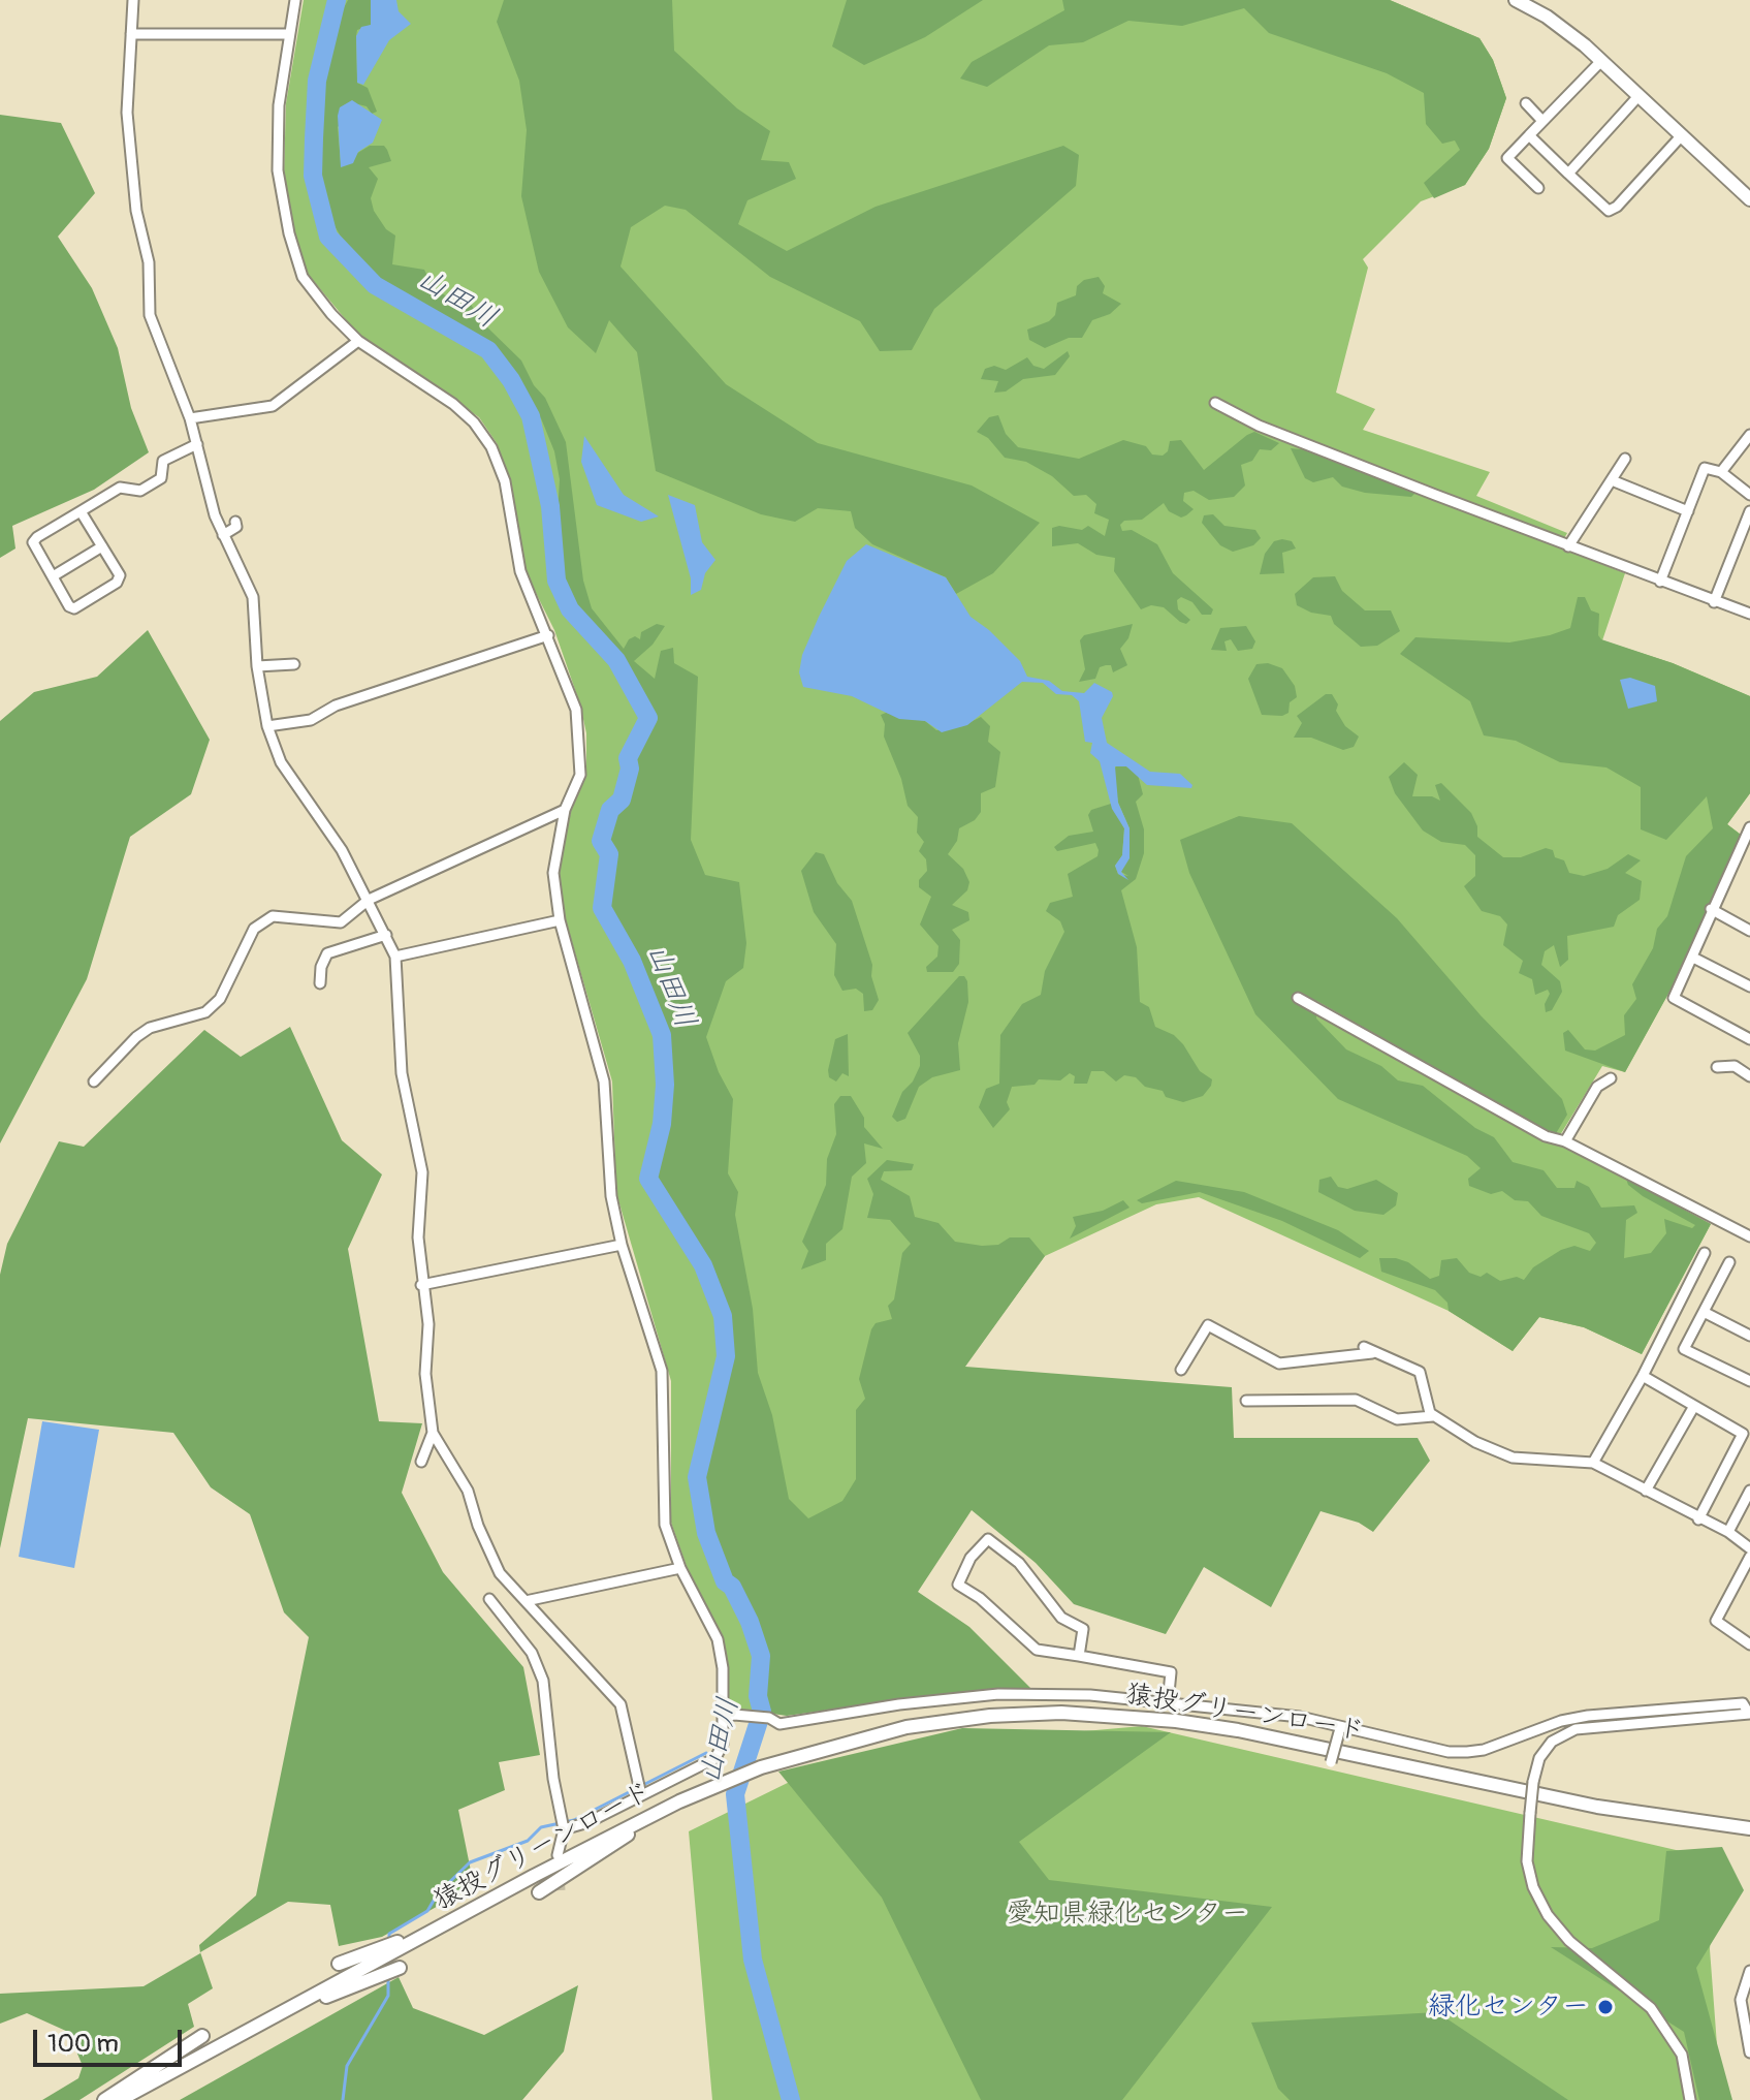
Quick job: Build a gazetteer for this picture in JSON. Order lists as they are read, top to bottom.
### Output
{
  "streets": {
    "main road": ["猿投グリーンロード"]
  },
  "water": ["山田川"],
  "parks": ["愛知県緑化センター"],
  "places": ["緑化センター"],
  "scale_bar": "100 m"
}
